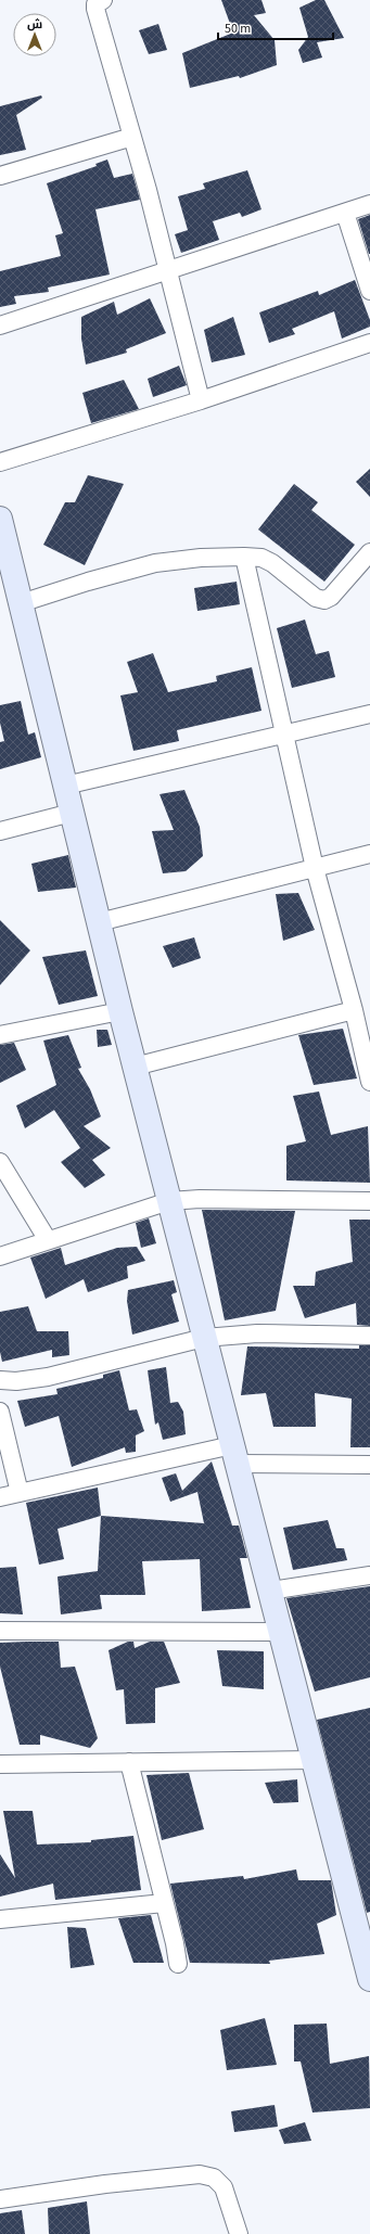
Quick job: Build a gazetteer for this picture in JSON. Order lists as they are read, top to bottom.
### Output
{
  "scale_bar": "50 m",
  "north": "top"
}
